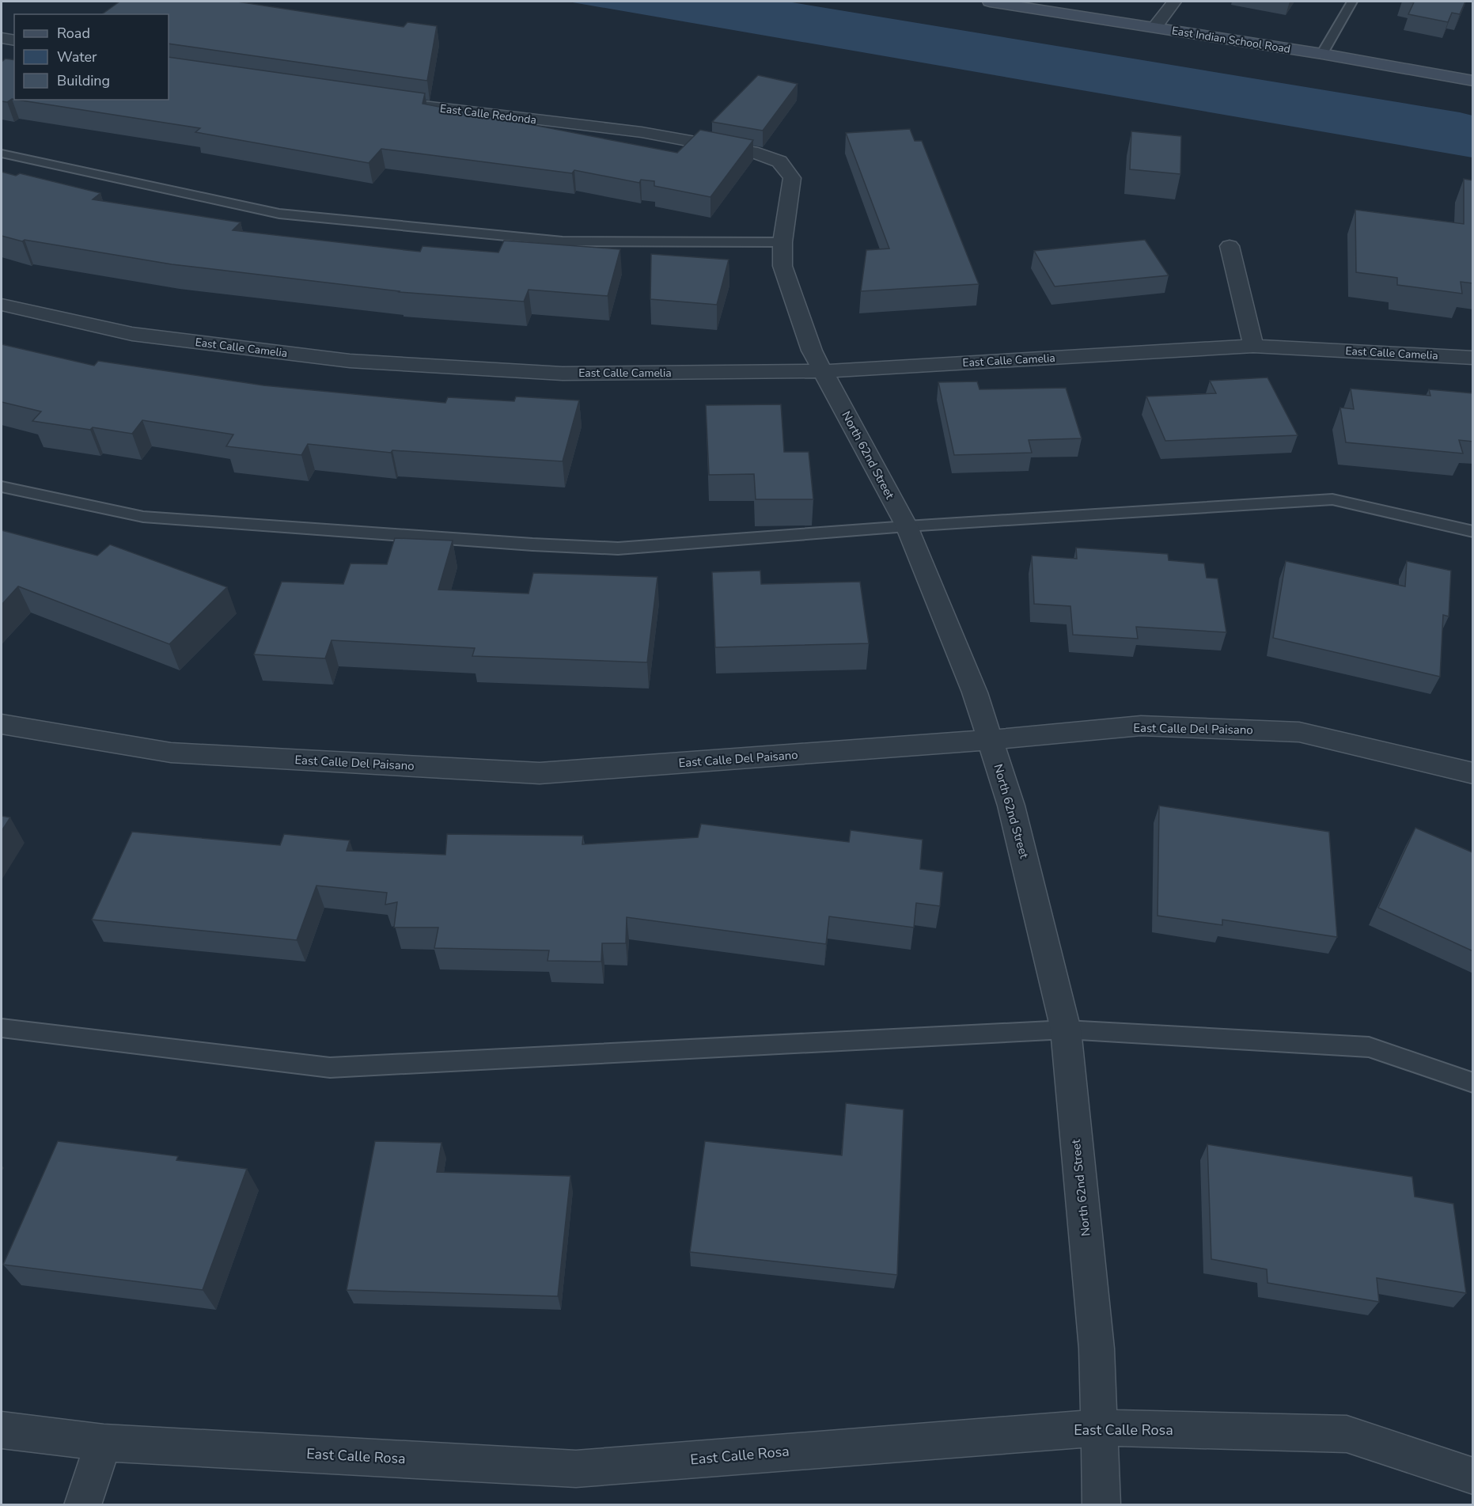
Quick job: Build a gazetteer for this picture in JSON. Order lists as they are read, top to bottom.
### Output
{
  "streets": {
    "main road": ["East Indian School Road"],
    "street": [
      "East Calle Redonda",
      "East Calle Camelia",
      "North 62nd Street",
      "East Calle Del Paisano",
      "East Calle Rosa"
    ]
  },
  "crossings": [
    ["East Calle Redonda", "North 62nd Street"],
    ["East Calle Camelia", "North 62nd Street"],
    ["North 62nd Street", "East Calle Del Paisano"],
    ["North 62nd Street", "East Calle Rosa"]
  ],
  "legend": ["Road", "Water", "Building"]
}
